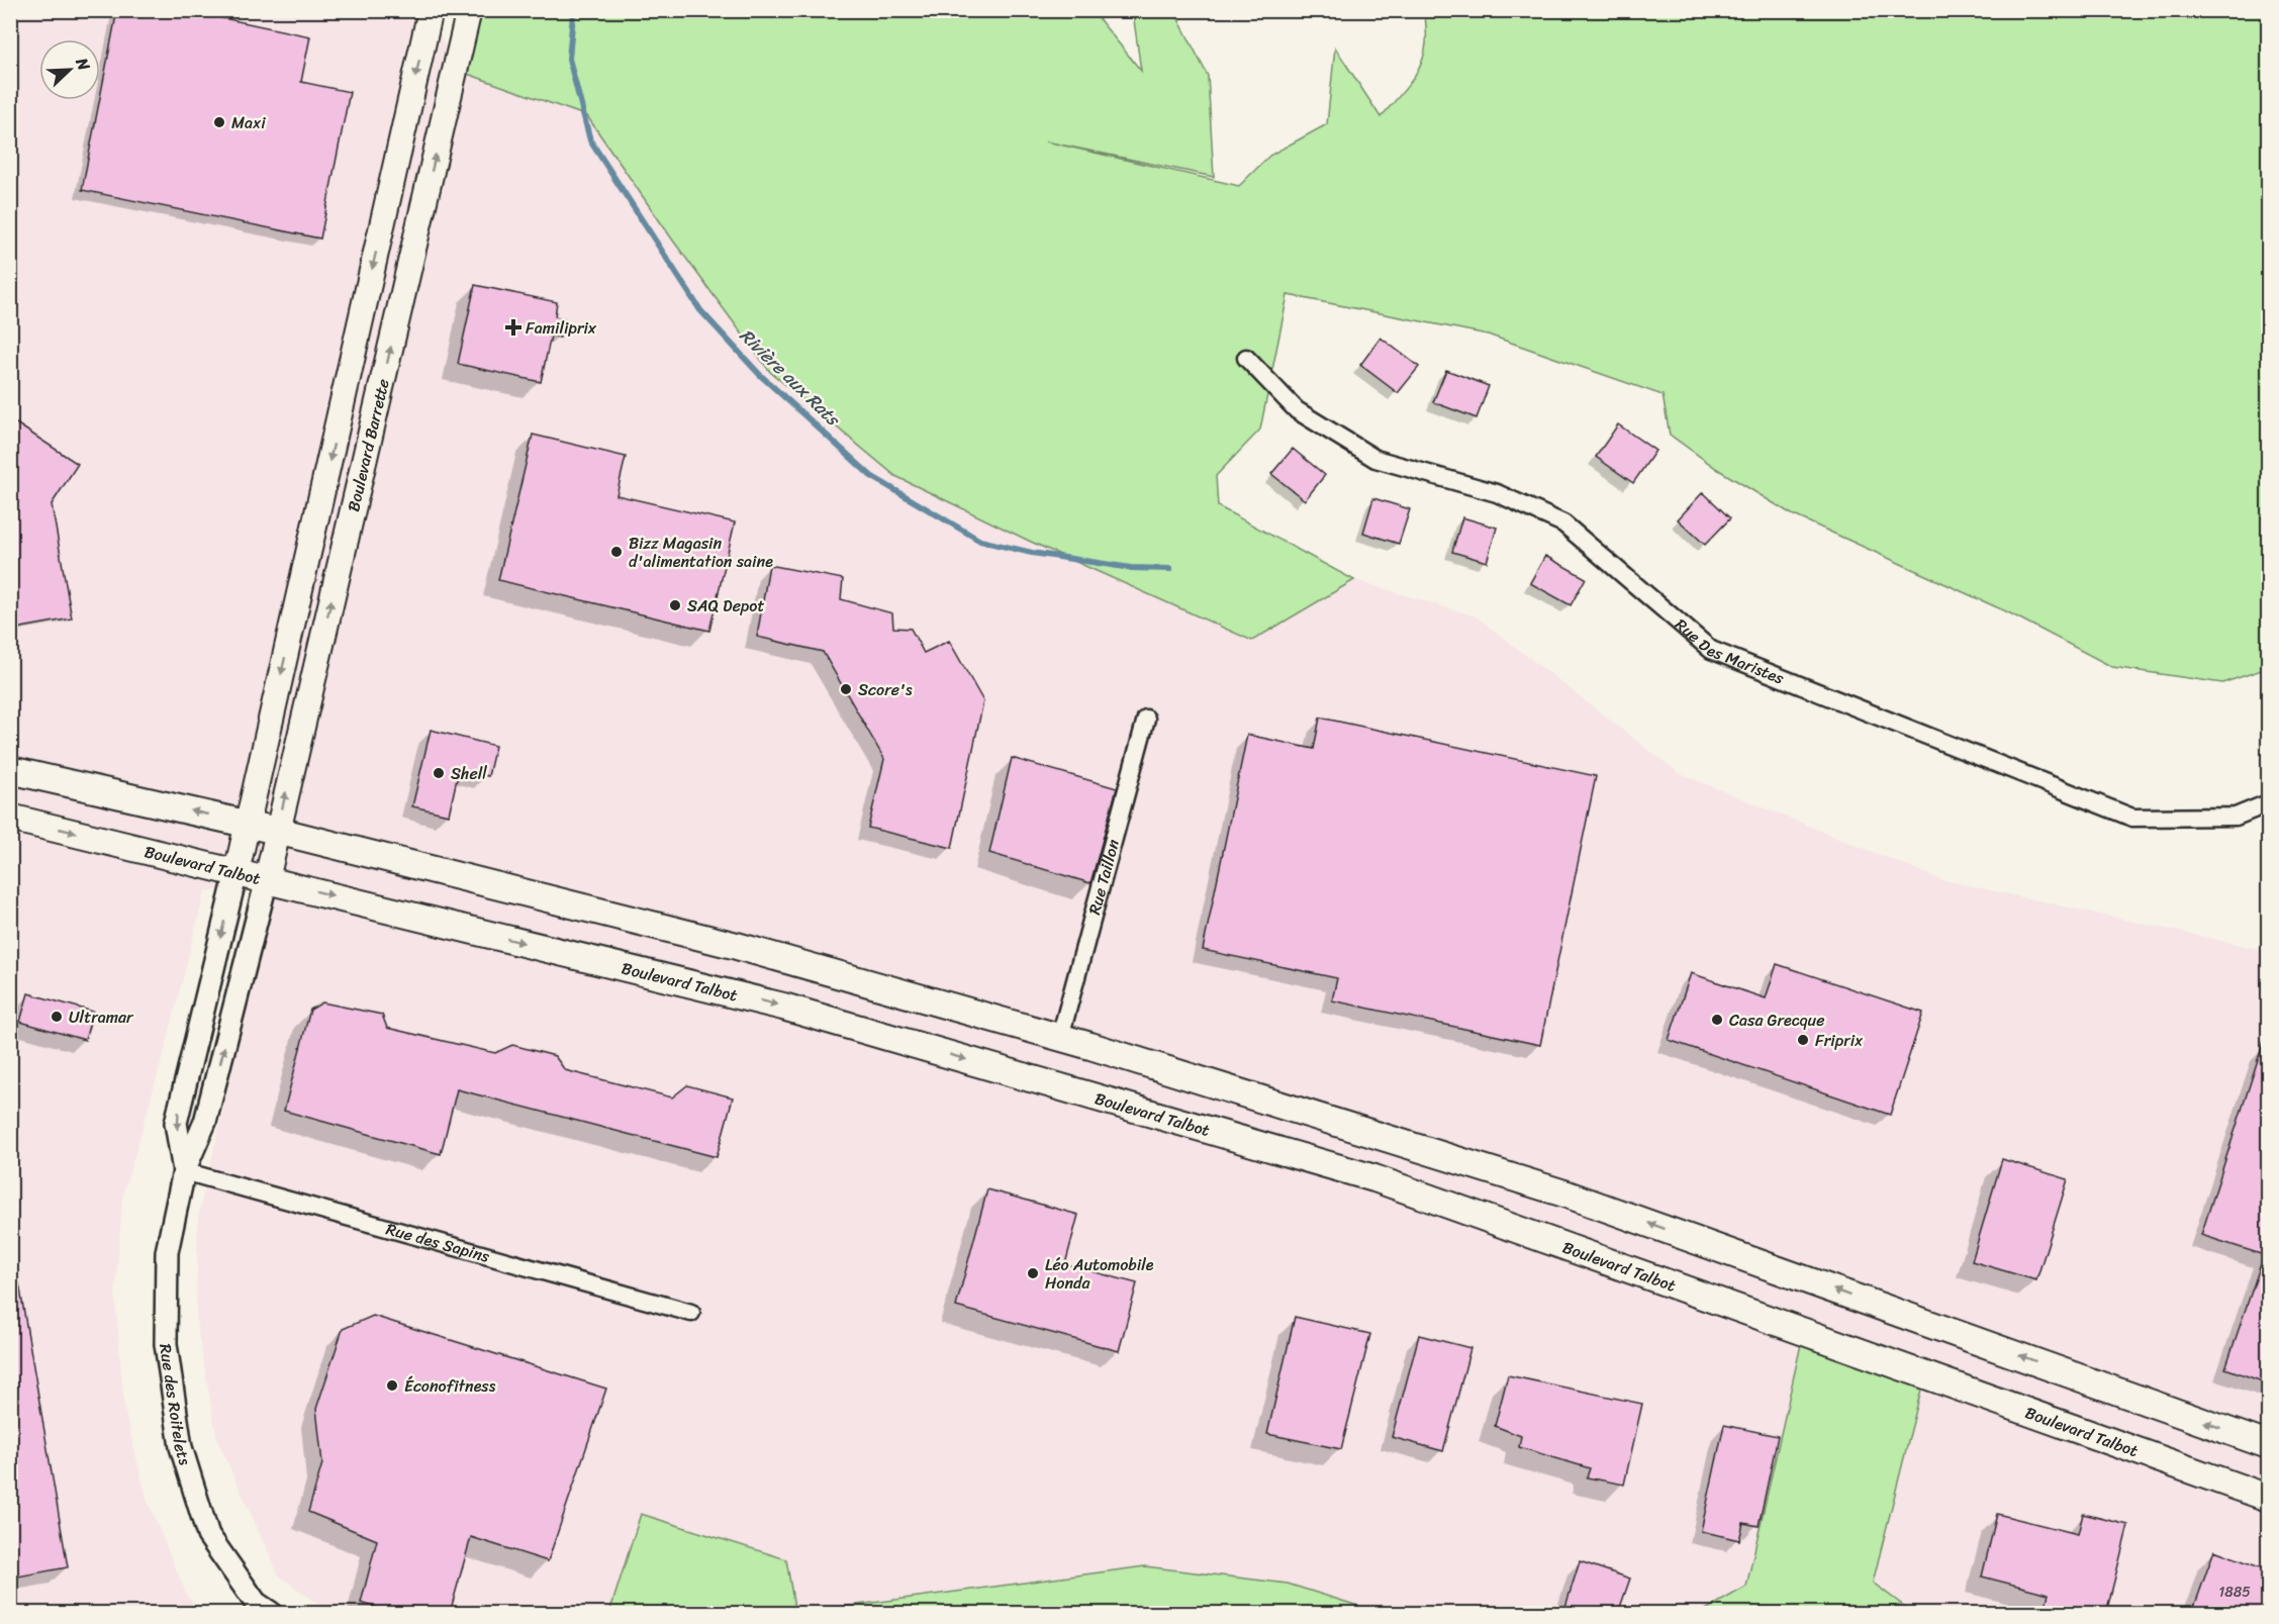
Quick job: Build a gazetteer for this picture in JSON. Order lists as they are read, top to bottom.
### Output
{
  "streets": {
    "main road": ["Boulevard Barrette", "Boulevard Talbot"],
    "street": [
      "Rue Des Maristes",
      "Rue Taillon",
      "Rue des Sapins",
      "Rue des Roitelets"
    ]
  },
  "crossings": [
    ["Boulevard Barrette", "Boulevard Talbot"],
    ["Boulevard Barrette", "Rue des Roitelets"],
    ["Boulevard Talbot", "Rue des Roitelets"],
    ["Rue des Sapins", "Rue des Roitelets"]
  ],
  "water": ["Rivière aux Rats"],
  "places": {
    "other": [
      "Maxi",
      "Bizz Magasin d'alimentation saine",
      "SAQ Depot",
      "Score's",
      "Shell",
      "Ultramar",
      "Casa Grecque",
      "Friprix",
      "Léo Automobile Honda",
      "Éconofitness"
    ],
    "health": ["Familiprix"]
  },
  "house_numbers": ["1885"],
  "north": "top right"
}
